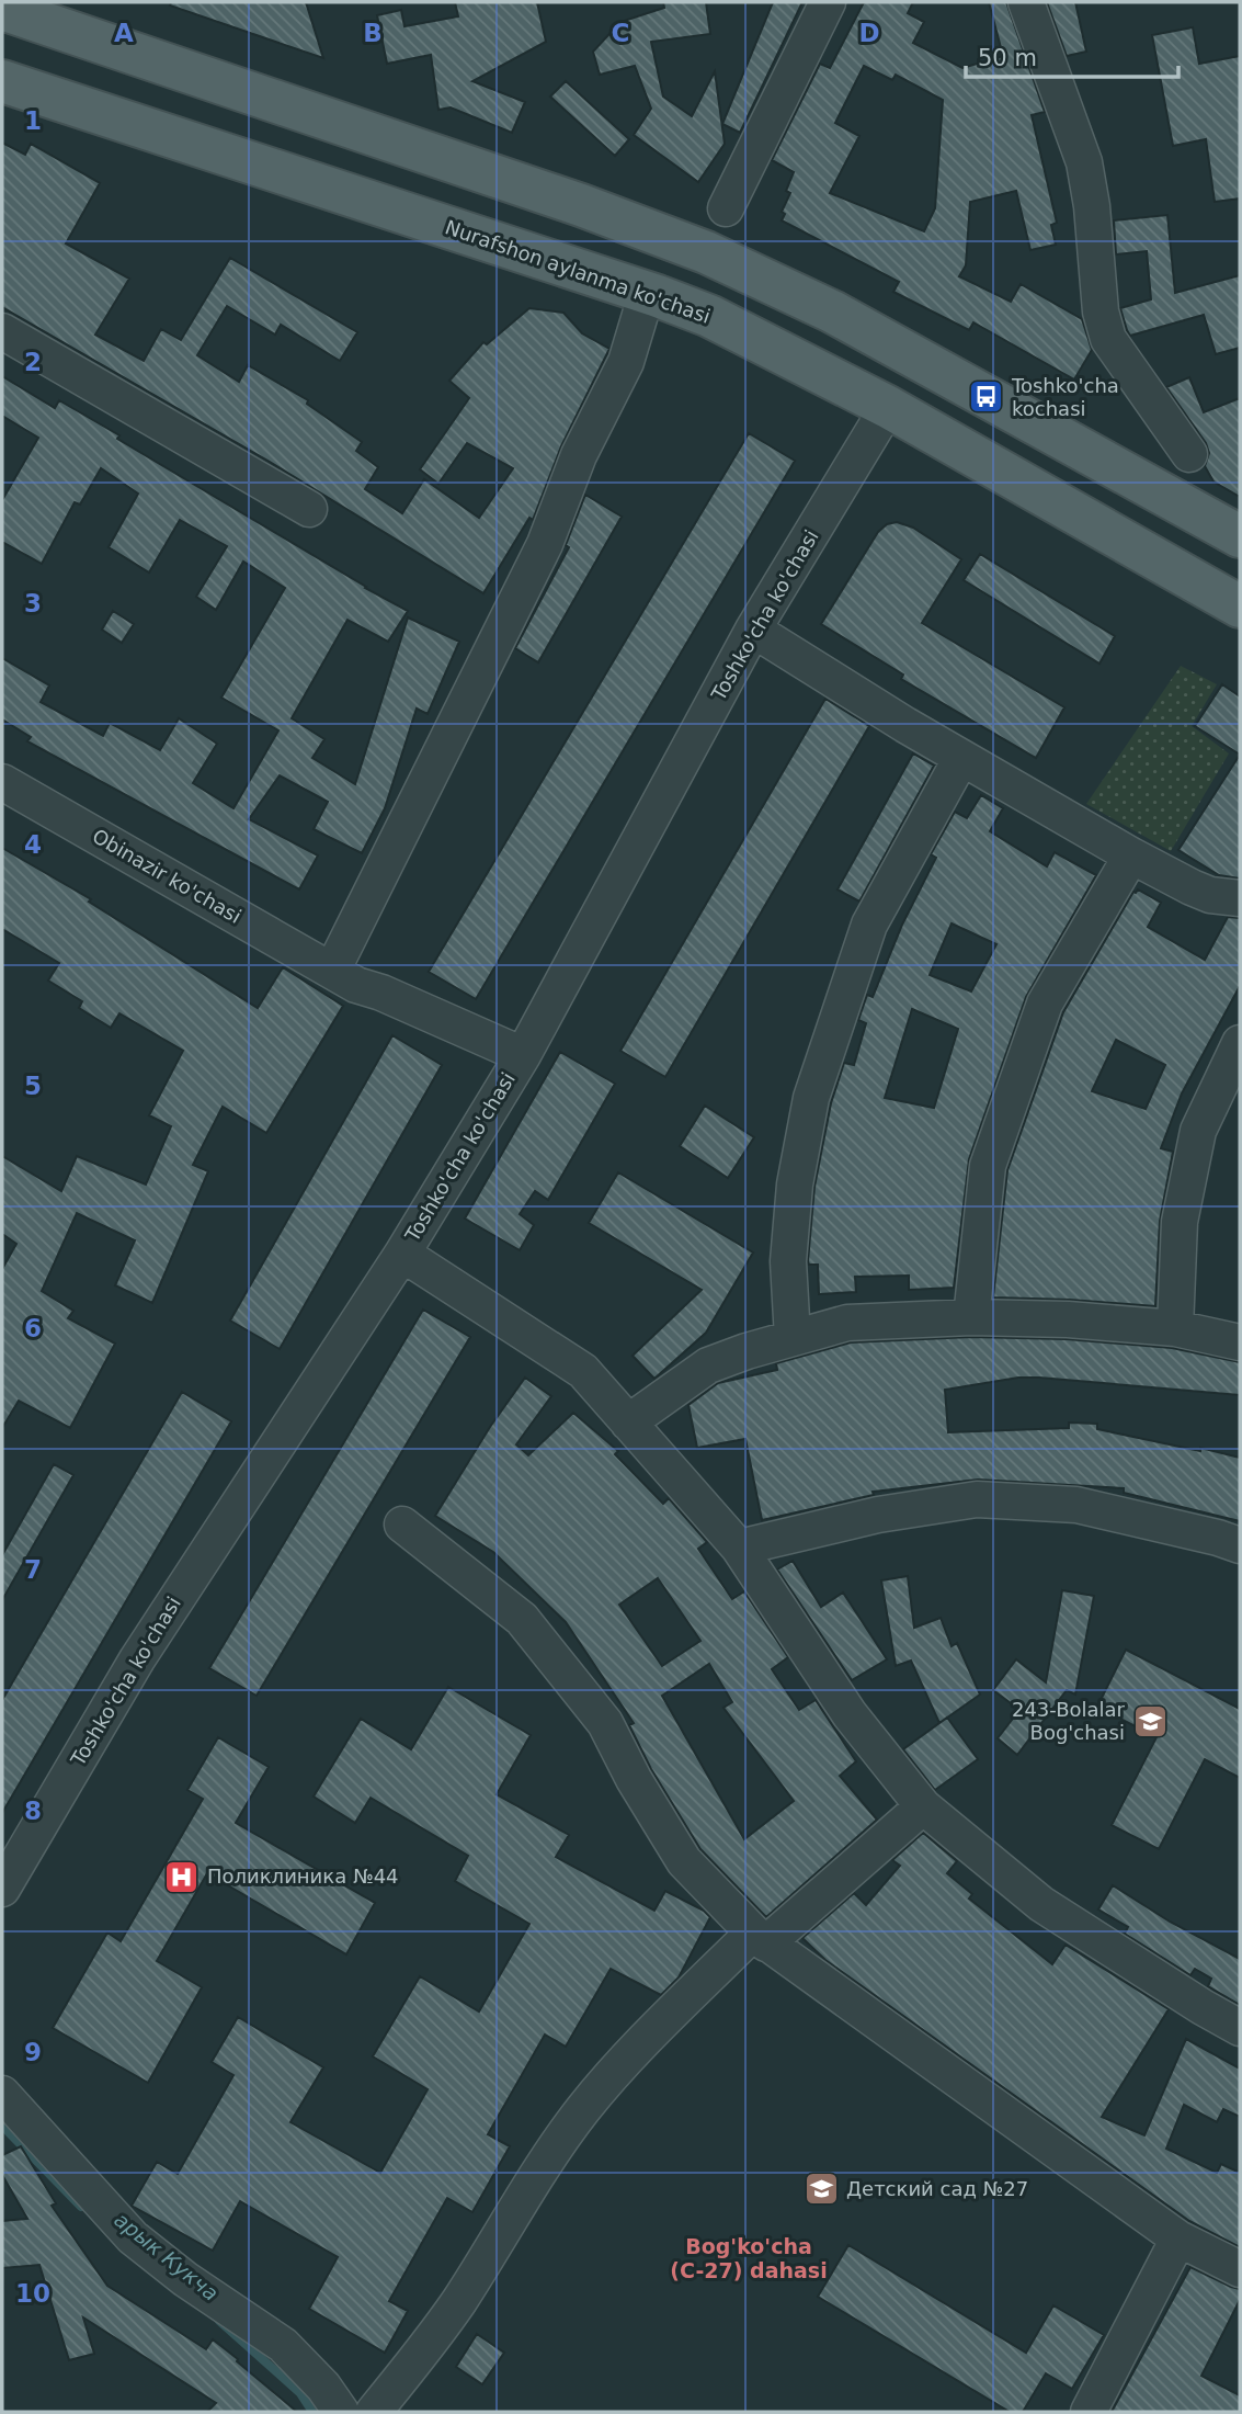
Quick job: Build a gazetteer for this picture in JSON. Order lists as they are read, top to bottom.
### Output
{
  "streets": {
    "main road": ["Nurafshon aylanma ko'chasi"],
    "street": ["Toshko'cha ko'chasi", "Obinazir ko'chasi"]
  },
  "crossings": [
    ["Nurafshon aylanma ko'chasi", "Toshko'cha ko'chasi"],
    ["Toshko'cha ko'chasi", "Obinazir ko'chasi"]
  ],
  "districts": ["Bog'ko'cha (C-27) dahasi"],
  "water": ["арык Кукча"],
  "places": {
    "bus stop": ["Toshko'cha kochasi"],
    "school or university": ["243-Bolalar Bog'chasi", "Детский сад №27"],
    "hospital": ["Поликлиника №44"]
  },
  "scale_bar": "50 m",
  "grid": {
    "columns": [
      "A",
      "B",
      "C",
      "D"
    ],
    "rows": [
      "1",
      "2",
      "3",
      "4",
      "5",
      "6",
      "7",
      "8",
      "9",
      "10"
    ]
  }
}
